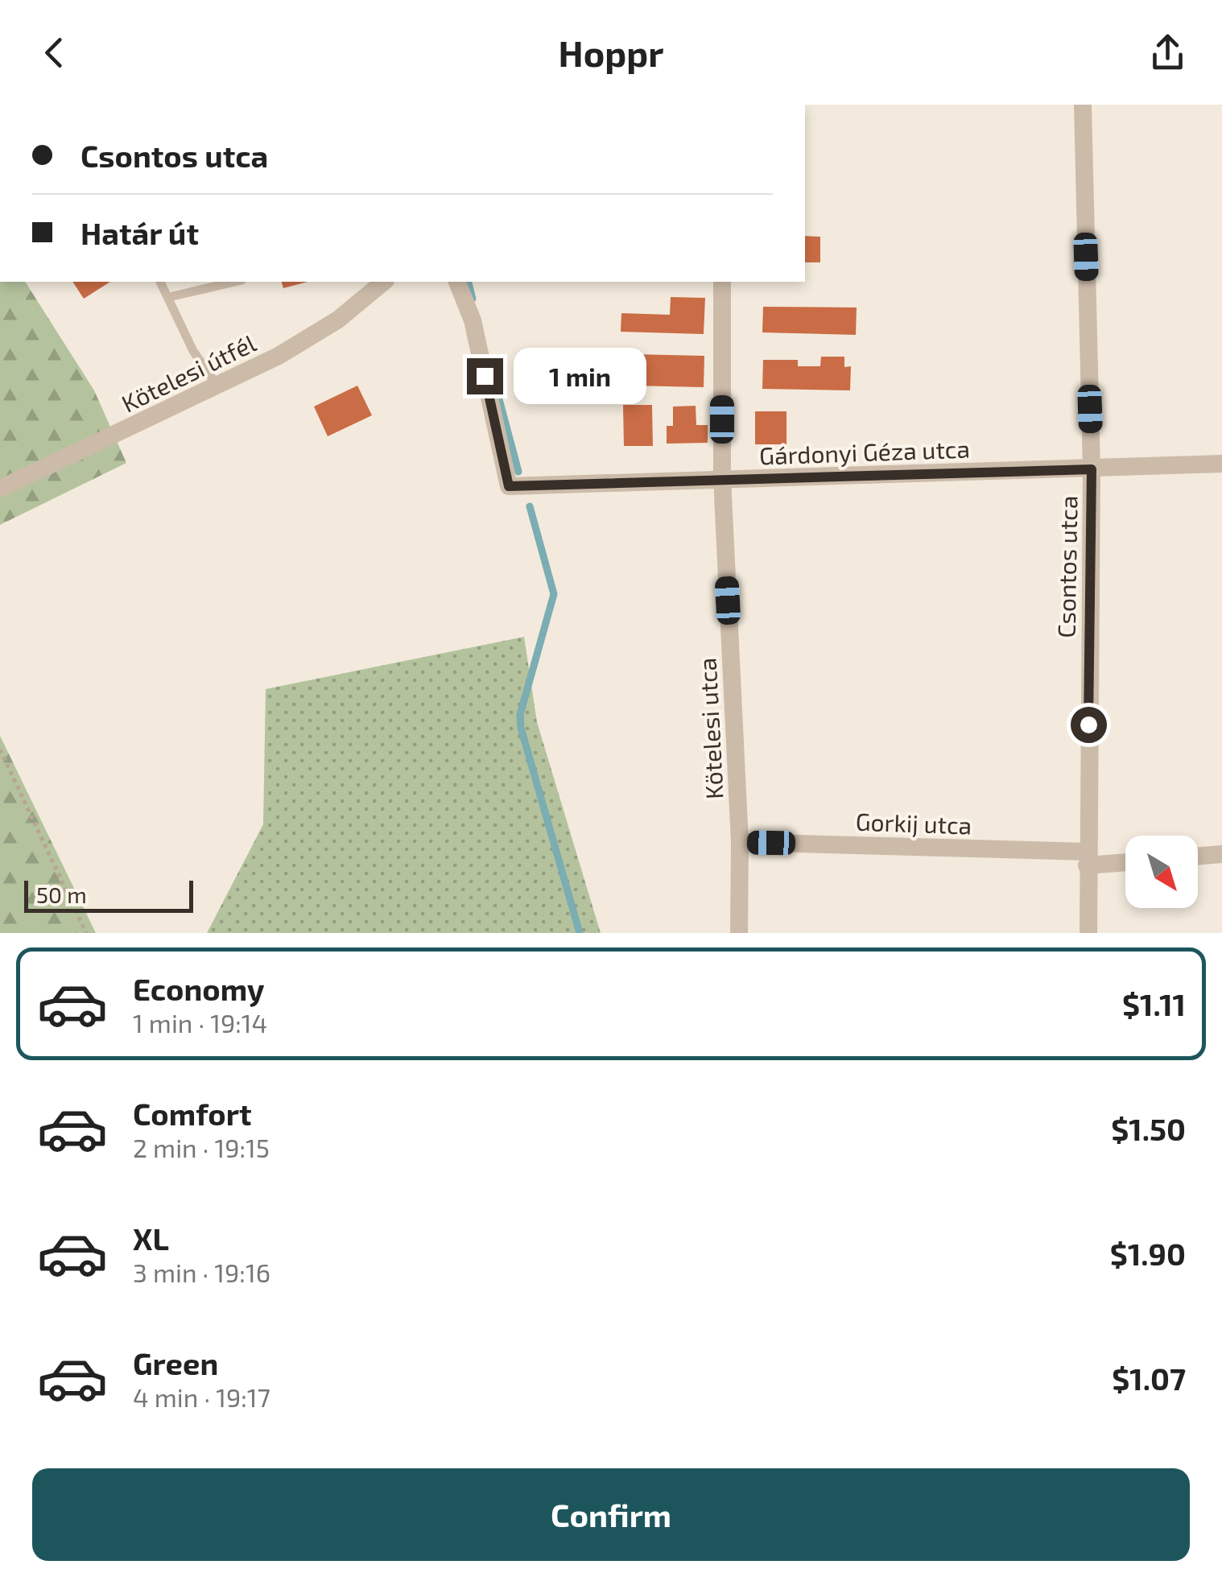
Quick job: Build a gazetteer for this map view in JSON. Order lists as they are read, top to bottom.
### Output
{
  "streets": {
    "street": [
      "Kötelesi útfél",
      "Gárdonyi Géza utca",
      "Csontos utca",
      "Kötelesi utca",
      "Gorkij utca"
    ]
  },
  "crossings": [
    ["Gárdonyi Géza utca", "Csontos utca"],
    ["Gárdonyi Géza utca", "Kötelesi utca"],
    ["Csontos utca", "Gorkij utca"],
    ["Kötelesi utca", "Gorkij utca"]
  ],
  "scale_bar": "50 m",
  "north": "bottom right",
  "page": {
    "header": "Hoppr",
    "banner": ["Csontos utca", "Határ út"],
    "bubble": "1 min",
    "scale": "50 m",
    "list": [
      {
        "name": "Economy",
        "note": "1 min · 19:14",
        "value": "$1.11"
      },
      {
        "name": "Comfort",
        "note": "2 min · 19:15",
        "value": "$1.50"
      },
      {
        "name": "XL",
        "note": "3 min · 19:16",
        "value": "$1.90"
      },
      {
        "name": "Green",
        "note": "4 min · 19:17",
        "value": "$1.07"
      }
    ],
    "buttons": "Confirm"
  }
}
